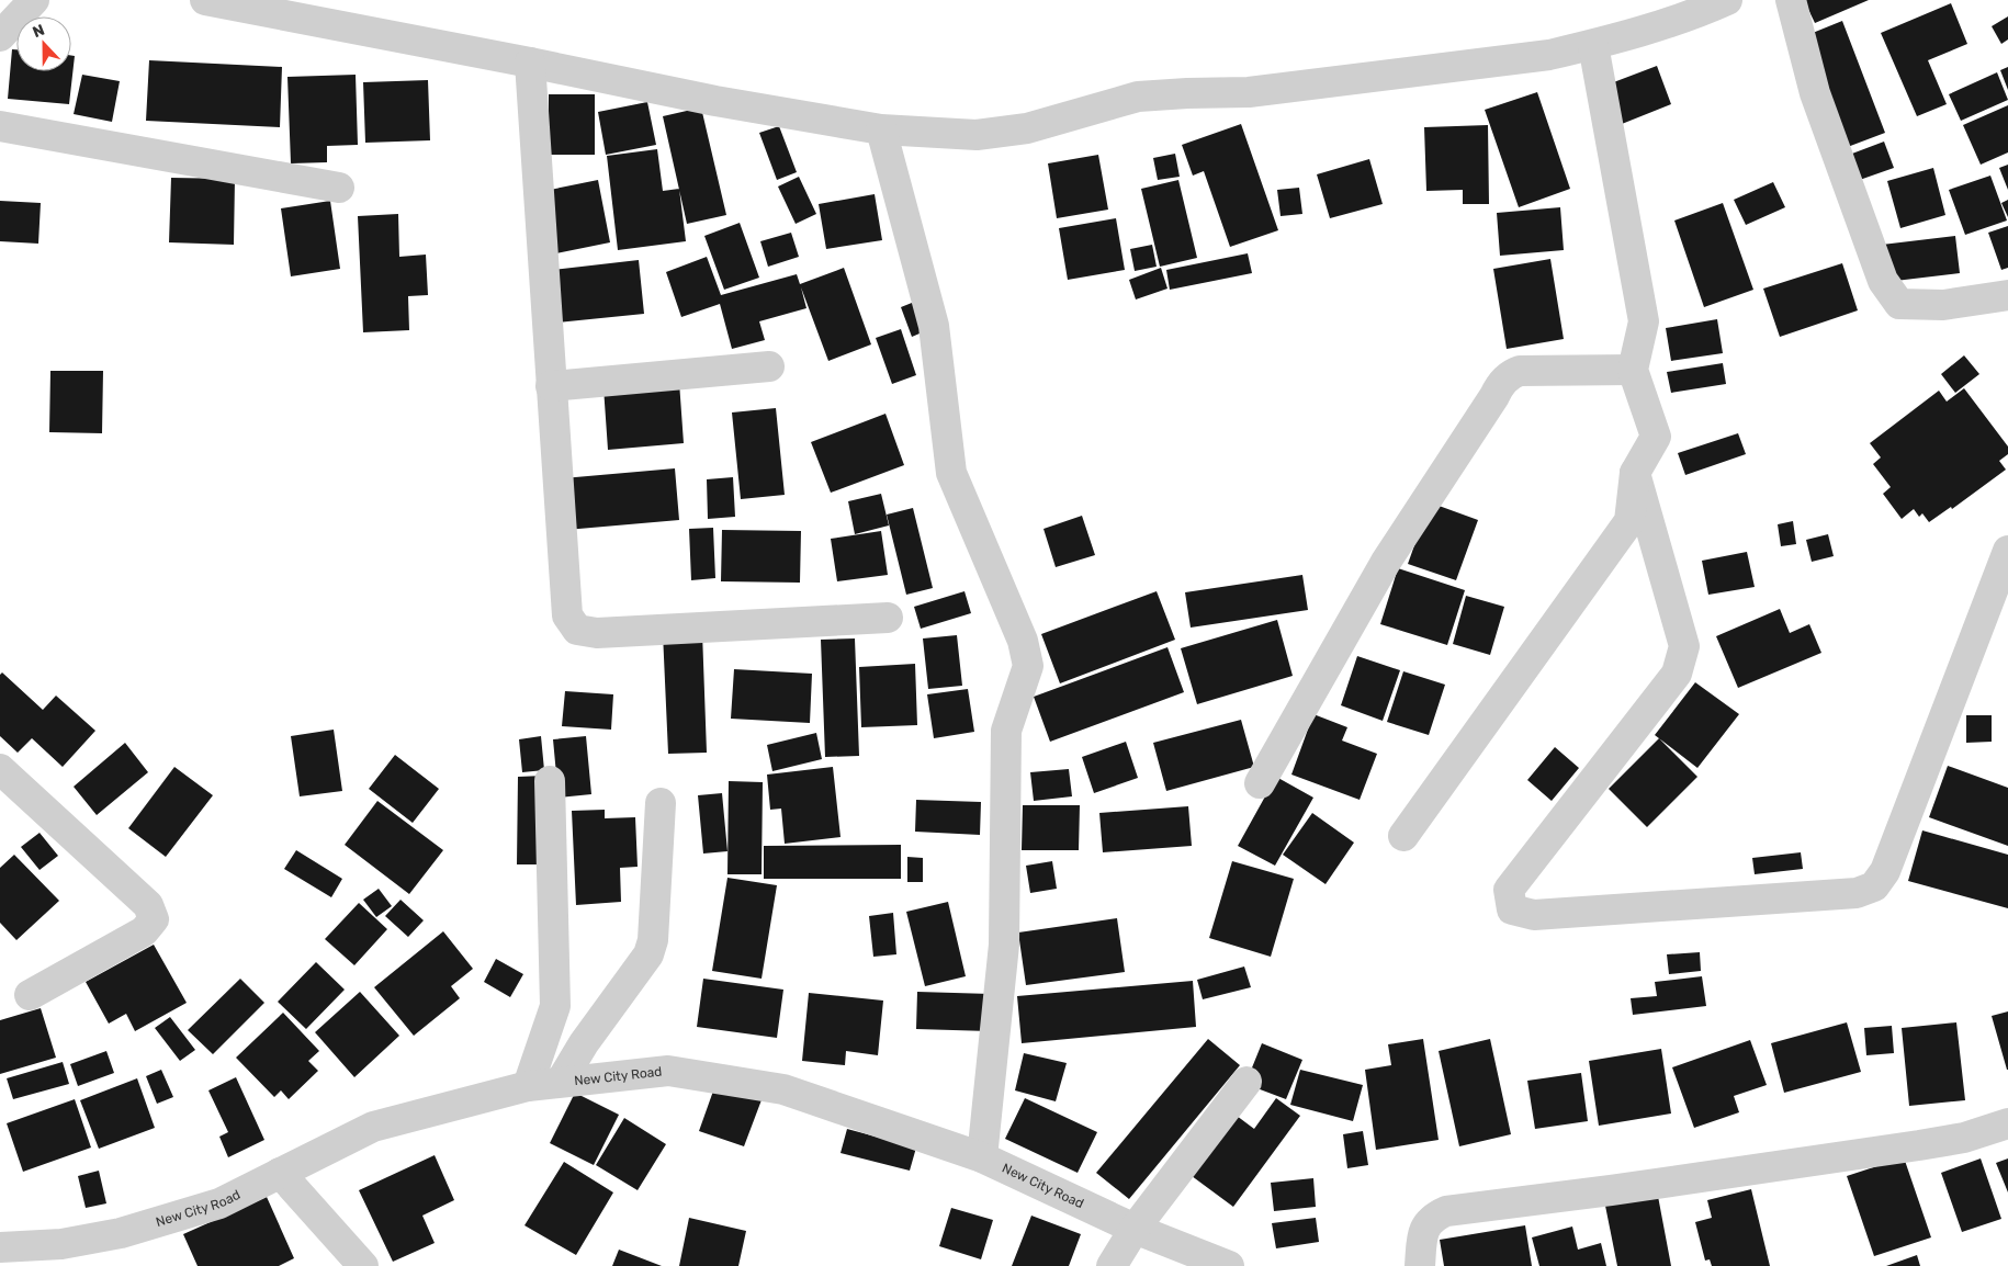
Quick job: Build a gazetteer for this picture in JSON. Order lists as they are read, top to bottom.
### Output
{
  "streets": {
    "street": ["New City Road"]
  },
  "north": "top"
}
